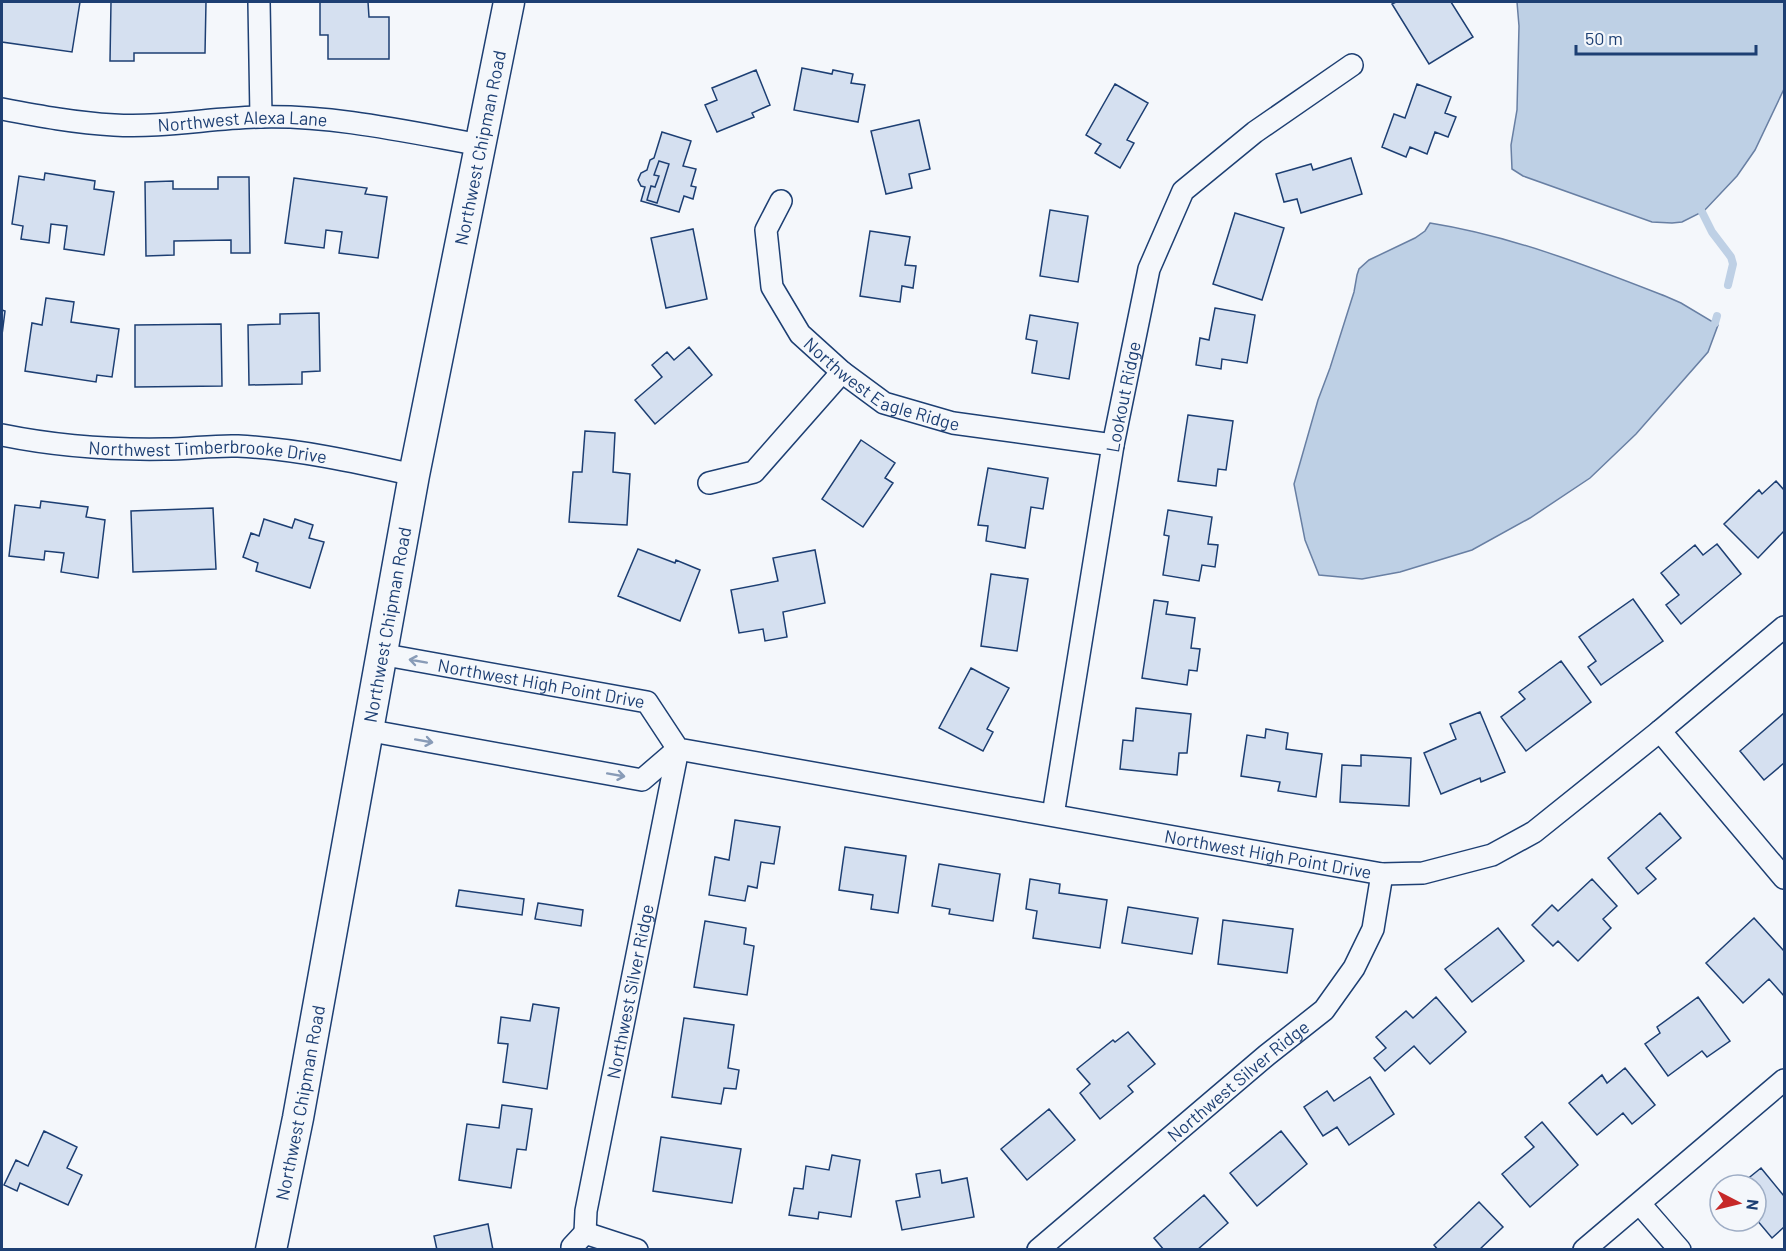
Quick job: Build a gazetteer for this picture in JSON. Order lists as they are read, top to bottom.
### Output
{
  "streets": {
    "main road": ["Northwest Chipman Road"],
    "street": [
      "Northwest Alexa Lane",
      "Northwest Eagle Ridge",
      "Lookout Ridge",
      "Northwest Timberbrooke Drive",
      "Northwest High Point Drive",
      "Northwest Silver Ridge"
    ]
  },
  "crossings": [
    ["Northwest Alexa Lane", "Northwest Chipman Road"],
    ["Northwest Chipman Road", "Northwest Timberbrooke Drive"],
    ["Northwest Chipman Road", "Northwest High Point Drive"],
    ["Northwest Eagle Ridge", "Lookout Ridge"],
    ["Lookout Ridge", "Northwest High Point Drive"],
    ["Northwest High Point Drive", "Northwest Silver Ridge"]
  ],
  "scale_bar": "50 m",
  "north": "right"
}
